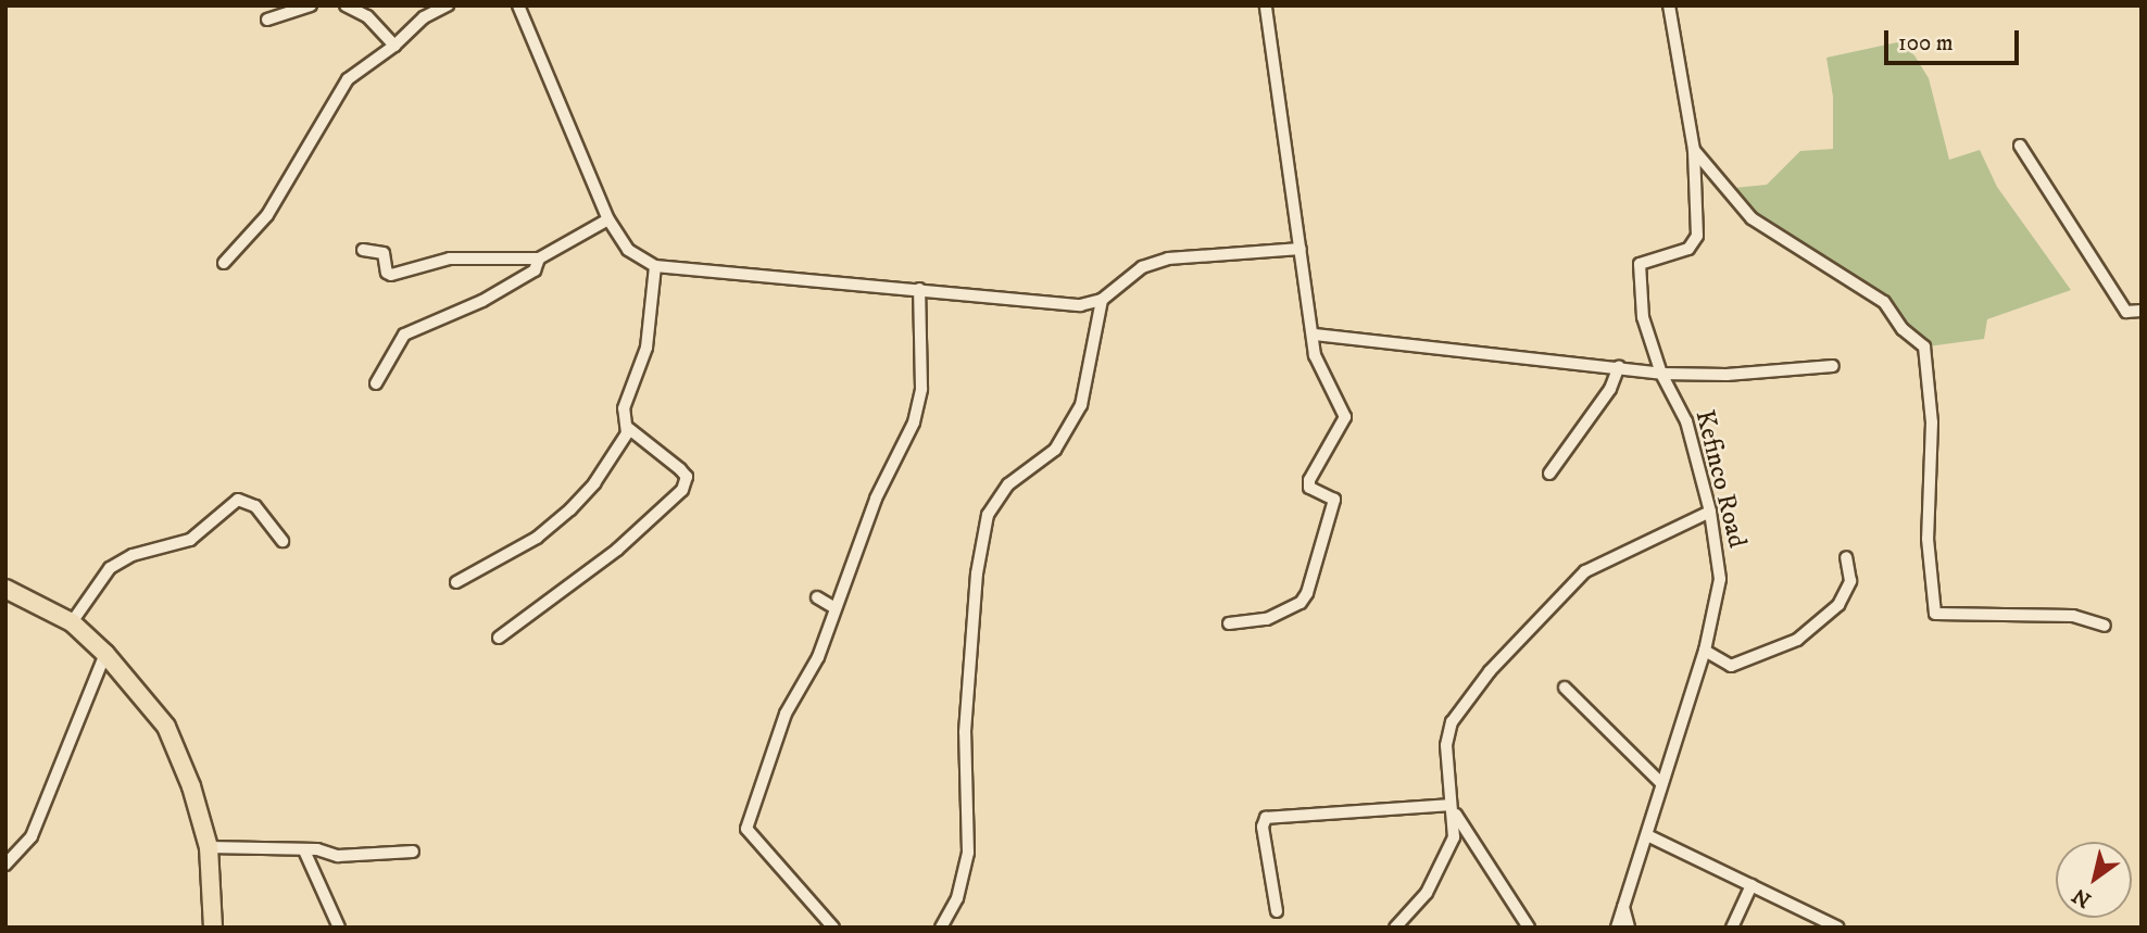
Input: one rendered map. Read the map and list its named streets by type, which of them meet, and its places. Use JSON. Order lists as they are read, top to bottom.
{
  "streets": {
    "street": ["Kefinco Road"]
  },
  "scale_bar": "100 m",
  "north": "bottom left"
}
